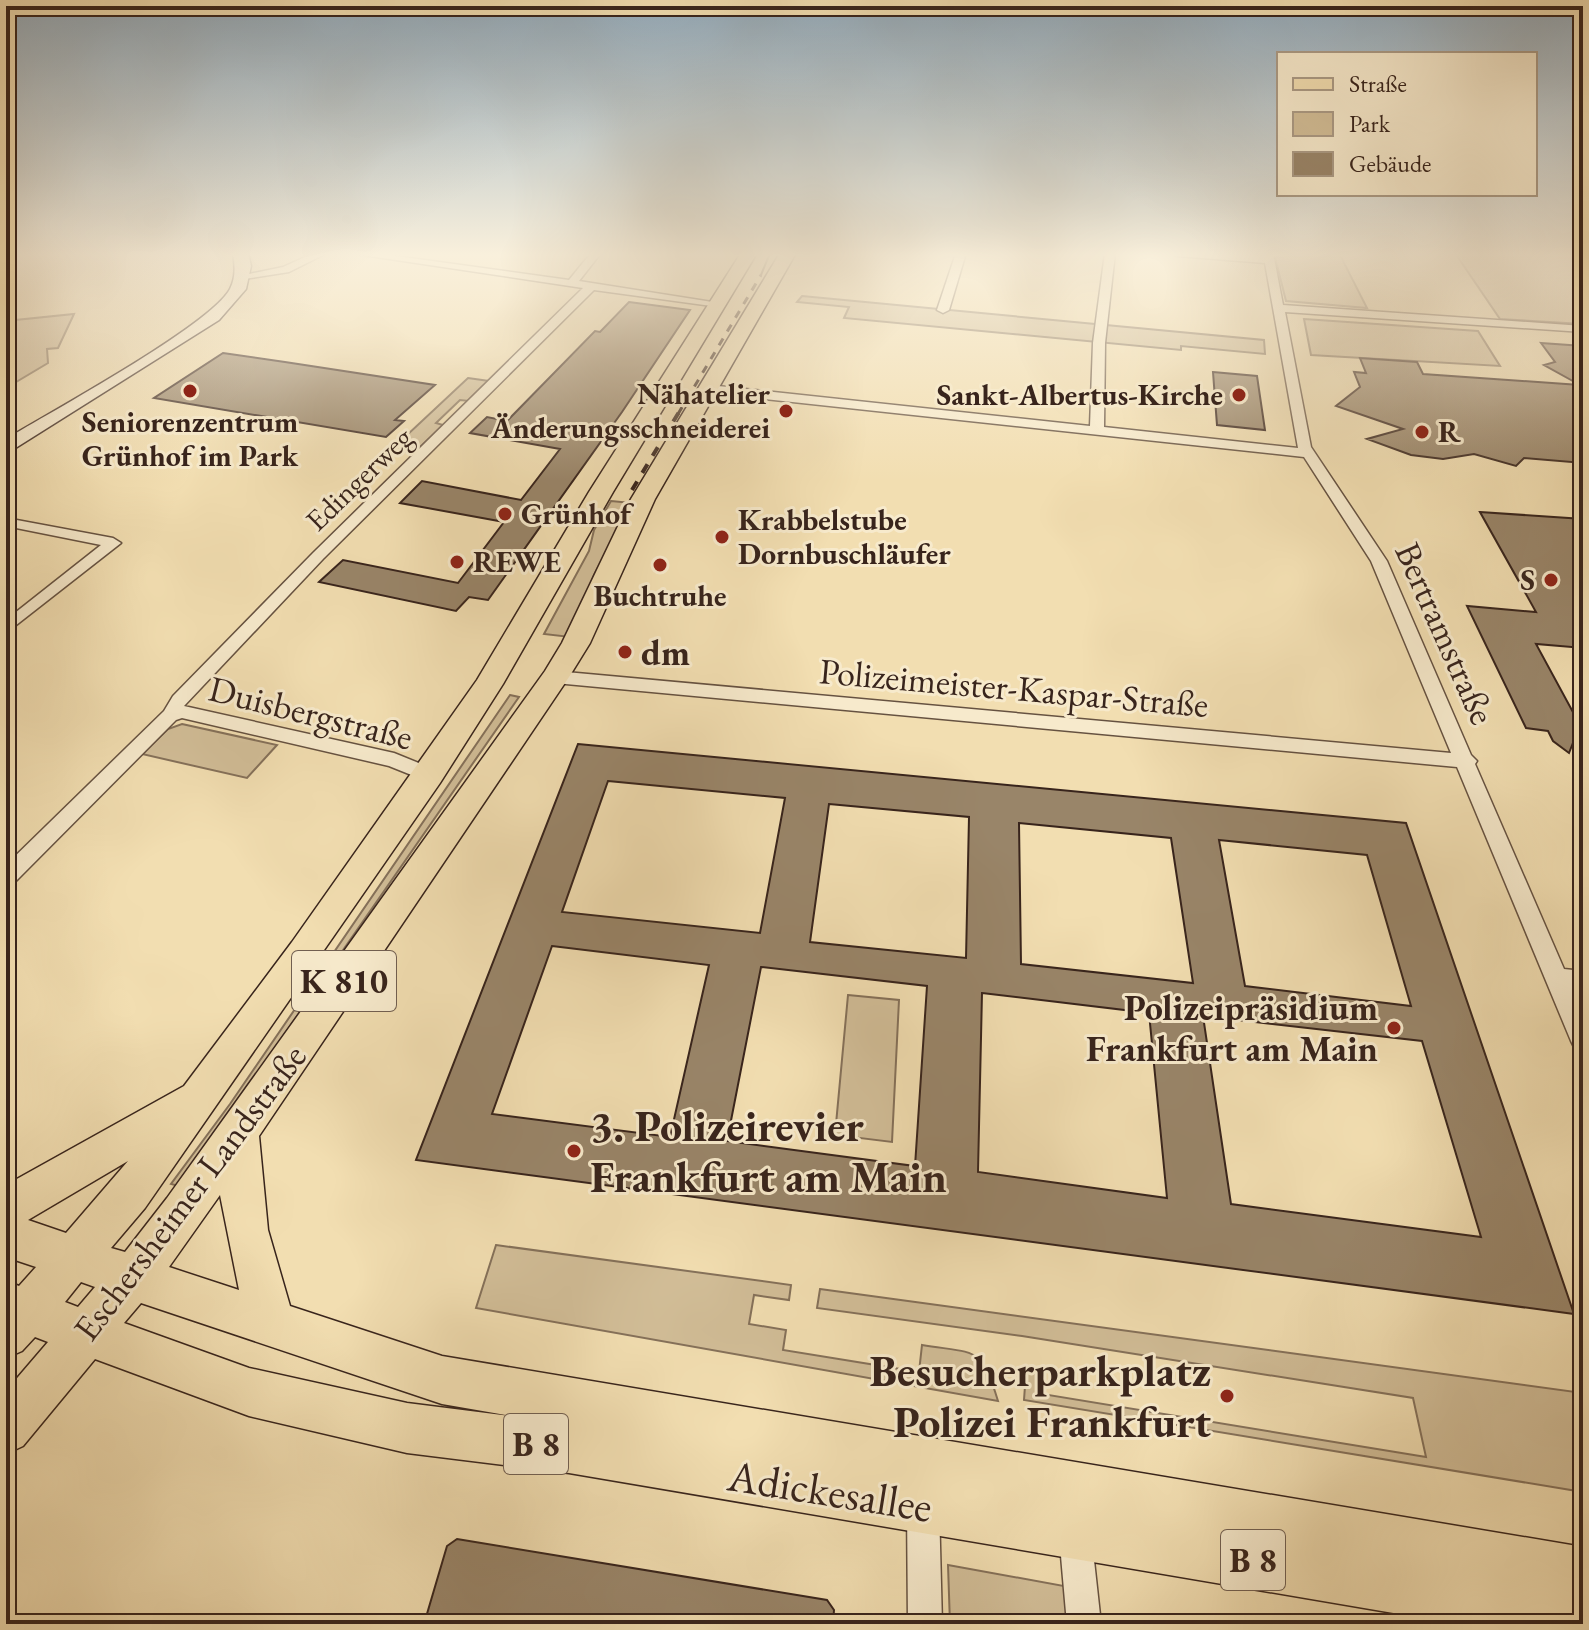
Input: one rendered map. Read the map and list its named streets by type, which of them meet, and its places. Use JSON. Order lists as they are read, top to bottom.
{
  "streets": {
    "main road": [
      "K 810",
      "Eschersheimer Landstraße",
      "B 8",
      "Adickesallee"
    ],
    "street": [
      "Edingerweg",
      "Bertramstraße",
      "Polizeimeister-Kaspar-Straße",
      "Duisbergstraße"
    ]
  },
  "crossings": [
    ["Edingerweg", "Duisbergstraße"],
    ["Bertramstraße", "Polizeimeister-Kaspar-Straße"],
    ["Polizeimeister-Kaspar-Straße", "Eschersheimer Landstraße"],
    ["Duisbergstraße", "Eschersheimer Landstraße"],
    ["Eschersheimer Landstraße", "B 8"],
    ["Eschersheimer Landstraße", "Adickesallee"],
    ["B 8", "Adickesallee"]
  ],
  "places": [
    "Seniorenzentrum Grünhof im Park",
    "Sankt-Albertus-Kirche",
    "Nähatelier Änderungsschneiderei",
    "R",
    "Grünhof",
    "Krabbelstube Dornbuschläufer",
    "REWE",
    "Buchtruhe",
    "S",
    "dm",
    "Polizeipräsidium Frankfurt am Main",
    "3. Polizeirevier Frankfurt am Main",
    "Besucherparkplatz Polizei Frankfurt"
  ],
  "legend": ["Straße", "Park", "Gebäude"]
}
